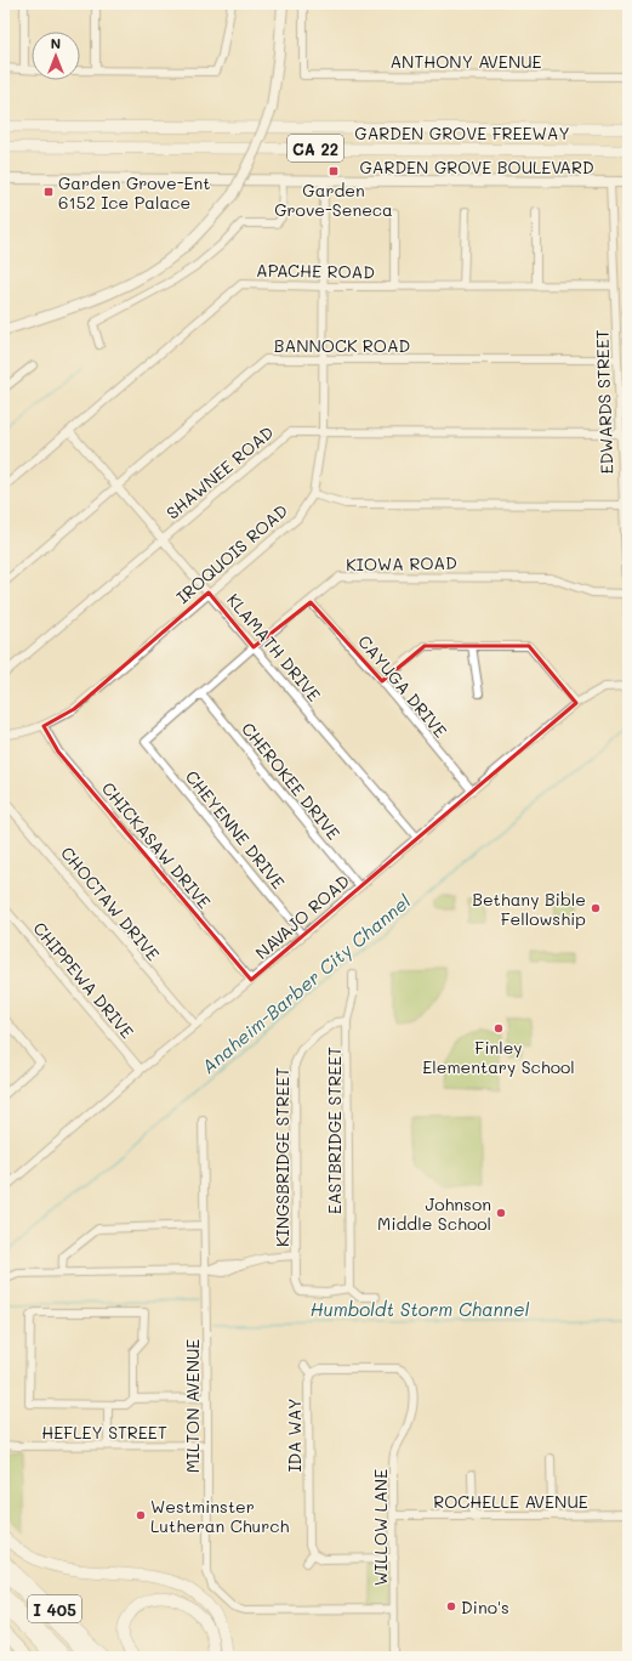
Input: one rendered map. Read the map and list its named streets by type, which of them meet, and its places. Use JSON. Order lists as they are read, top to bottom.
{
  "streets": {
    "highway": ["GARDEN GROVE FREEWAY", "CA 22", "I 405"],
    "main road": ["GARDEN GROVE BOULEVARD"],
    "street": [
      "ANTHONY AVENUE",
      "APACHE ROAD",
      "BANNOCK ROAD",
      "EDWARDS STREET",
      "SHAWNEE ROAD",
      "IROQUOIS ROAD",
      "KIOWA ROAD",
      "KLAMATH DRIVE",
      "CAYUGA DRIVE",
      "CHEROKEE DRIVE",
      "CHEYENNE DRIVE",
      "CHICKASAW DRIVE",
      "CHOCTAW DRIVE",
      "NAVAJO ROAD",
      "CHIPPEWA DRIVE",
      "EASTBRIDGE STREET",
      "KINGSBRIDGE STREET",
      "MILTON AVENUE",
      "HEFLEY STREET",
      "IDA WAY",
      "ROCHELLE AVENUE",
      "WILLOW LANE"
    ]
  },
  "crossings": [
    ["GARDEN GROVE BOULEVARD", "EDWARDS STREET"],
    ["APACHE ROAD", "EDWARDS STREET"],
    ["APACHE ROAD", "KLAMATH DRIVE"],
    ["BANNOCK ROAD", "EDWARDS STREET"],
    ["BANNOCK ROAD", "KLAMATH DRIVE"],
    ["EDWARDS STREET", "SHAWNEE ROAD"],
    ["EDWARDS STREET", "KIOWA ROAD"],
    ["SHAWNEE ROAD", "KLAMATH DRIVE"],
    ["IROQUOIS ROAD", "KLAMATH DRIVE"],
    ["IROQUOIS ROAD", "CHICKASAW DRIVE"],
    ["KIOWA ROAD", "KLAMATH DRIVE"],
    ["KIOWA ROAD", "CAYUGA DRIVE"],
    ["KIOWA ROAD", "CHEROKEE DRIVE"],
    ["KIOWA ROAD", "CHEYENNE DRIVE"],
    ["KLAMATH DRIVE", "NAVAJO ROAD"],
    ["CAYUGA DRIVE", "NAVAJO ROAD"],
    ["CHEROKEE DRIVE", "NAVAJO ROAD"],
    ["CHEYENNE DRIVE", "NAVAJO ROAD"],
    ["CHICKASAW DRIVE", "NAVAJO ROAD"],
    ["CHOCTAW DRIVE", "NAVAJO ROAD"],
    ["NAVAJO ROAD", "CHIPPEWA DRIVE"],
    ["EASTBRIDGE STREET", "KINGSBRIDGE STREET"],
    ["MILTON AVENUE", "HEFLEY STREET"],
    ["MILTON AVENUE", "WILLOW LANE"],
    ["ROCHELLE AVENUE", "WILLOW LANE"]
  ],
  "water": ["Anaheim-Barber City Channel", "Humboldt Storm Channel"],
  "places": {
    "transit": ["Garden Grove-Seneca", "Garden Grove-Ent 6152 Ice Palace"],
    "other": [
      "Bethany Bible Fellowship",
      "Finley Elementary School",
      "Johnson Middle School",
      "Westminster Lutheran Church",
      "Dino's"
    ]
  },
  "north": "top"
}
